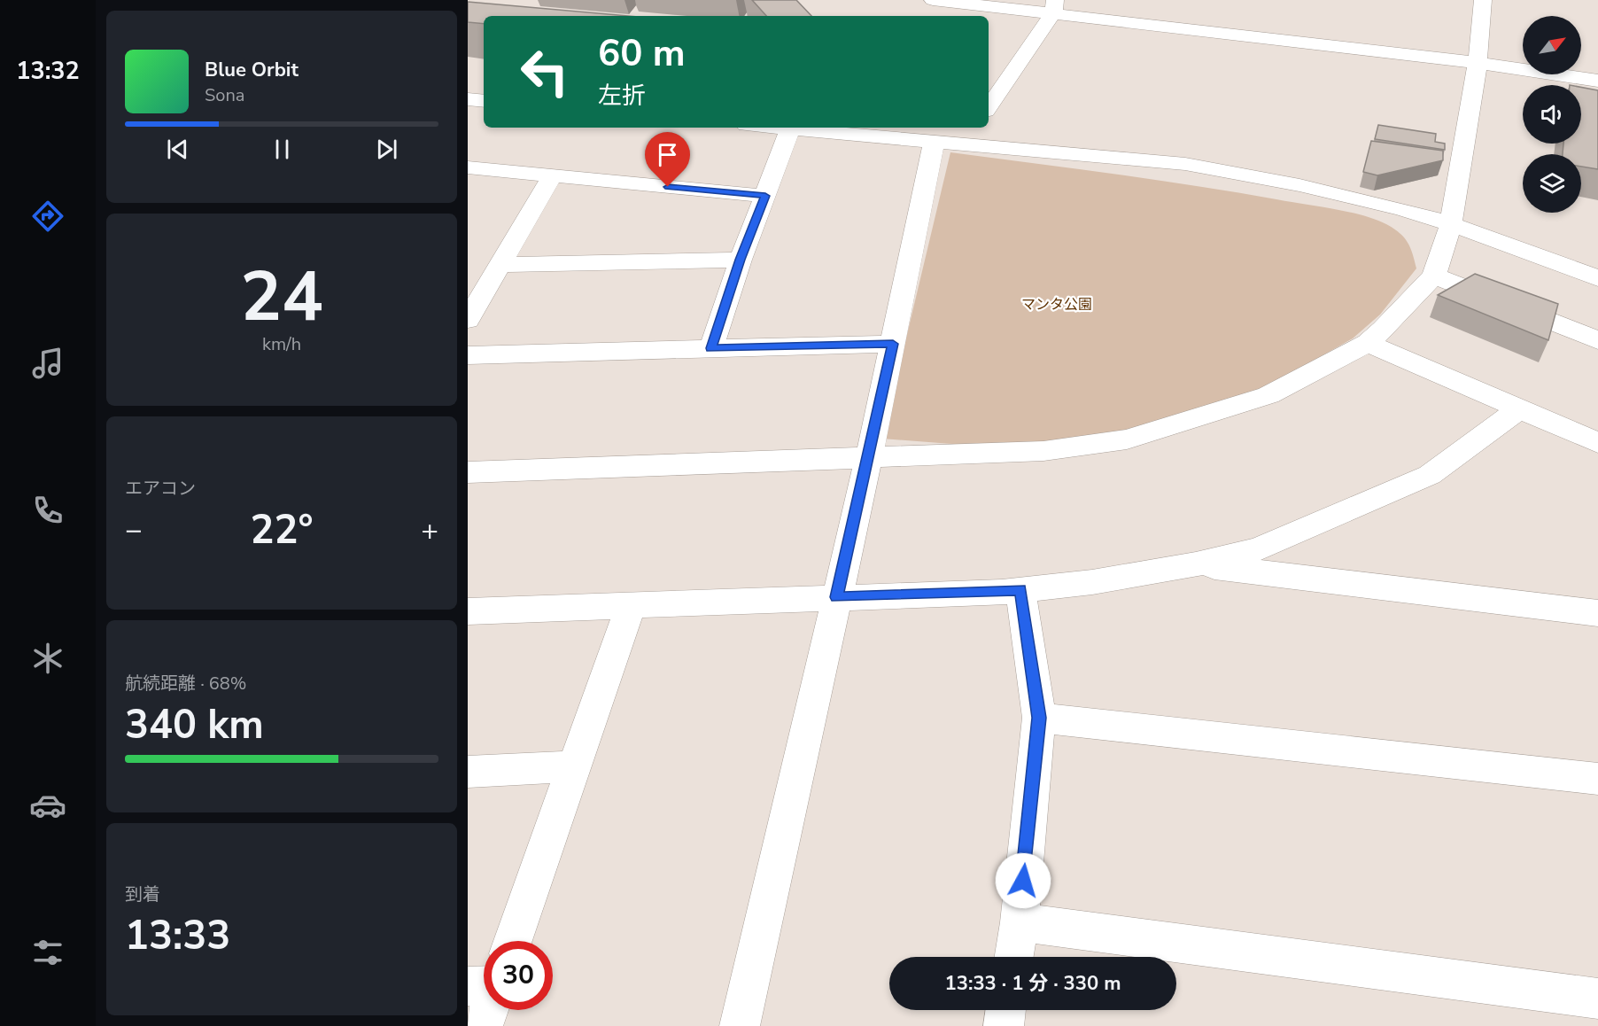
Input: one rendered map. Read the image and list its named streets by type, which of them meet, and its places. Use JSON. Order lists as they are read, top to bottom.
{
  "parks": ["マンタ公園"],
  "north": "top right",
  "page": {
    "tabs": "13:32",
    "turn": ["60 m", "左折"],
    "song": ["Blue Orbit", "Sona"],
    "tile": [
      ["24", "km/h"],
      "エアコン",
      ["航続距離 · 68%", "340 km"],
      ["到着", "13:33"]
    ],
    "heat": ["−", "22°", "+"],
    "limit": "30",
    "trip": "13:33 · 1 分 · 330 m"
  }
}
